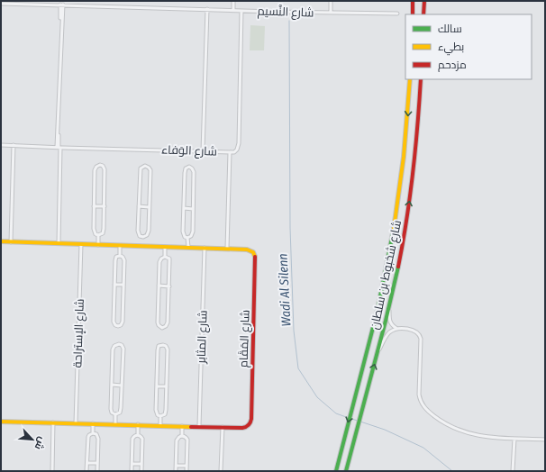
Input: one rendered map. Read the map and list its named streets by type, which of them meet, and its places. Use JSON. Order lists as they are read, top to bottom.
{
  "streets": {
    "main road": ["شارع شخبوط بن سلطان", "شارع المَقَام"],
    "street": [
      "شارع النَّسيم",
      "شارع الوَفاء",
      "شارع الإستراحة",
      "شارع المثابر"
    ]
  },
  "crossings": [
    ["شارع النَّسيم", "شارع الوَفاء"],
    ["شارع الإستراحة", "شارع المَقَام"],
    ["شارع المثابر", "شارع المَقَام"]
  ],
  "water": ["Wadi Al Silenn"],
  "legend": ["سالك", "بطيء", "مزدحم"],
  "north": "bottom right"
}
